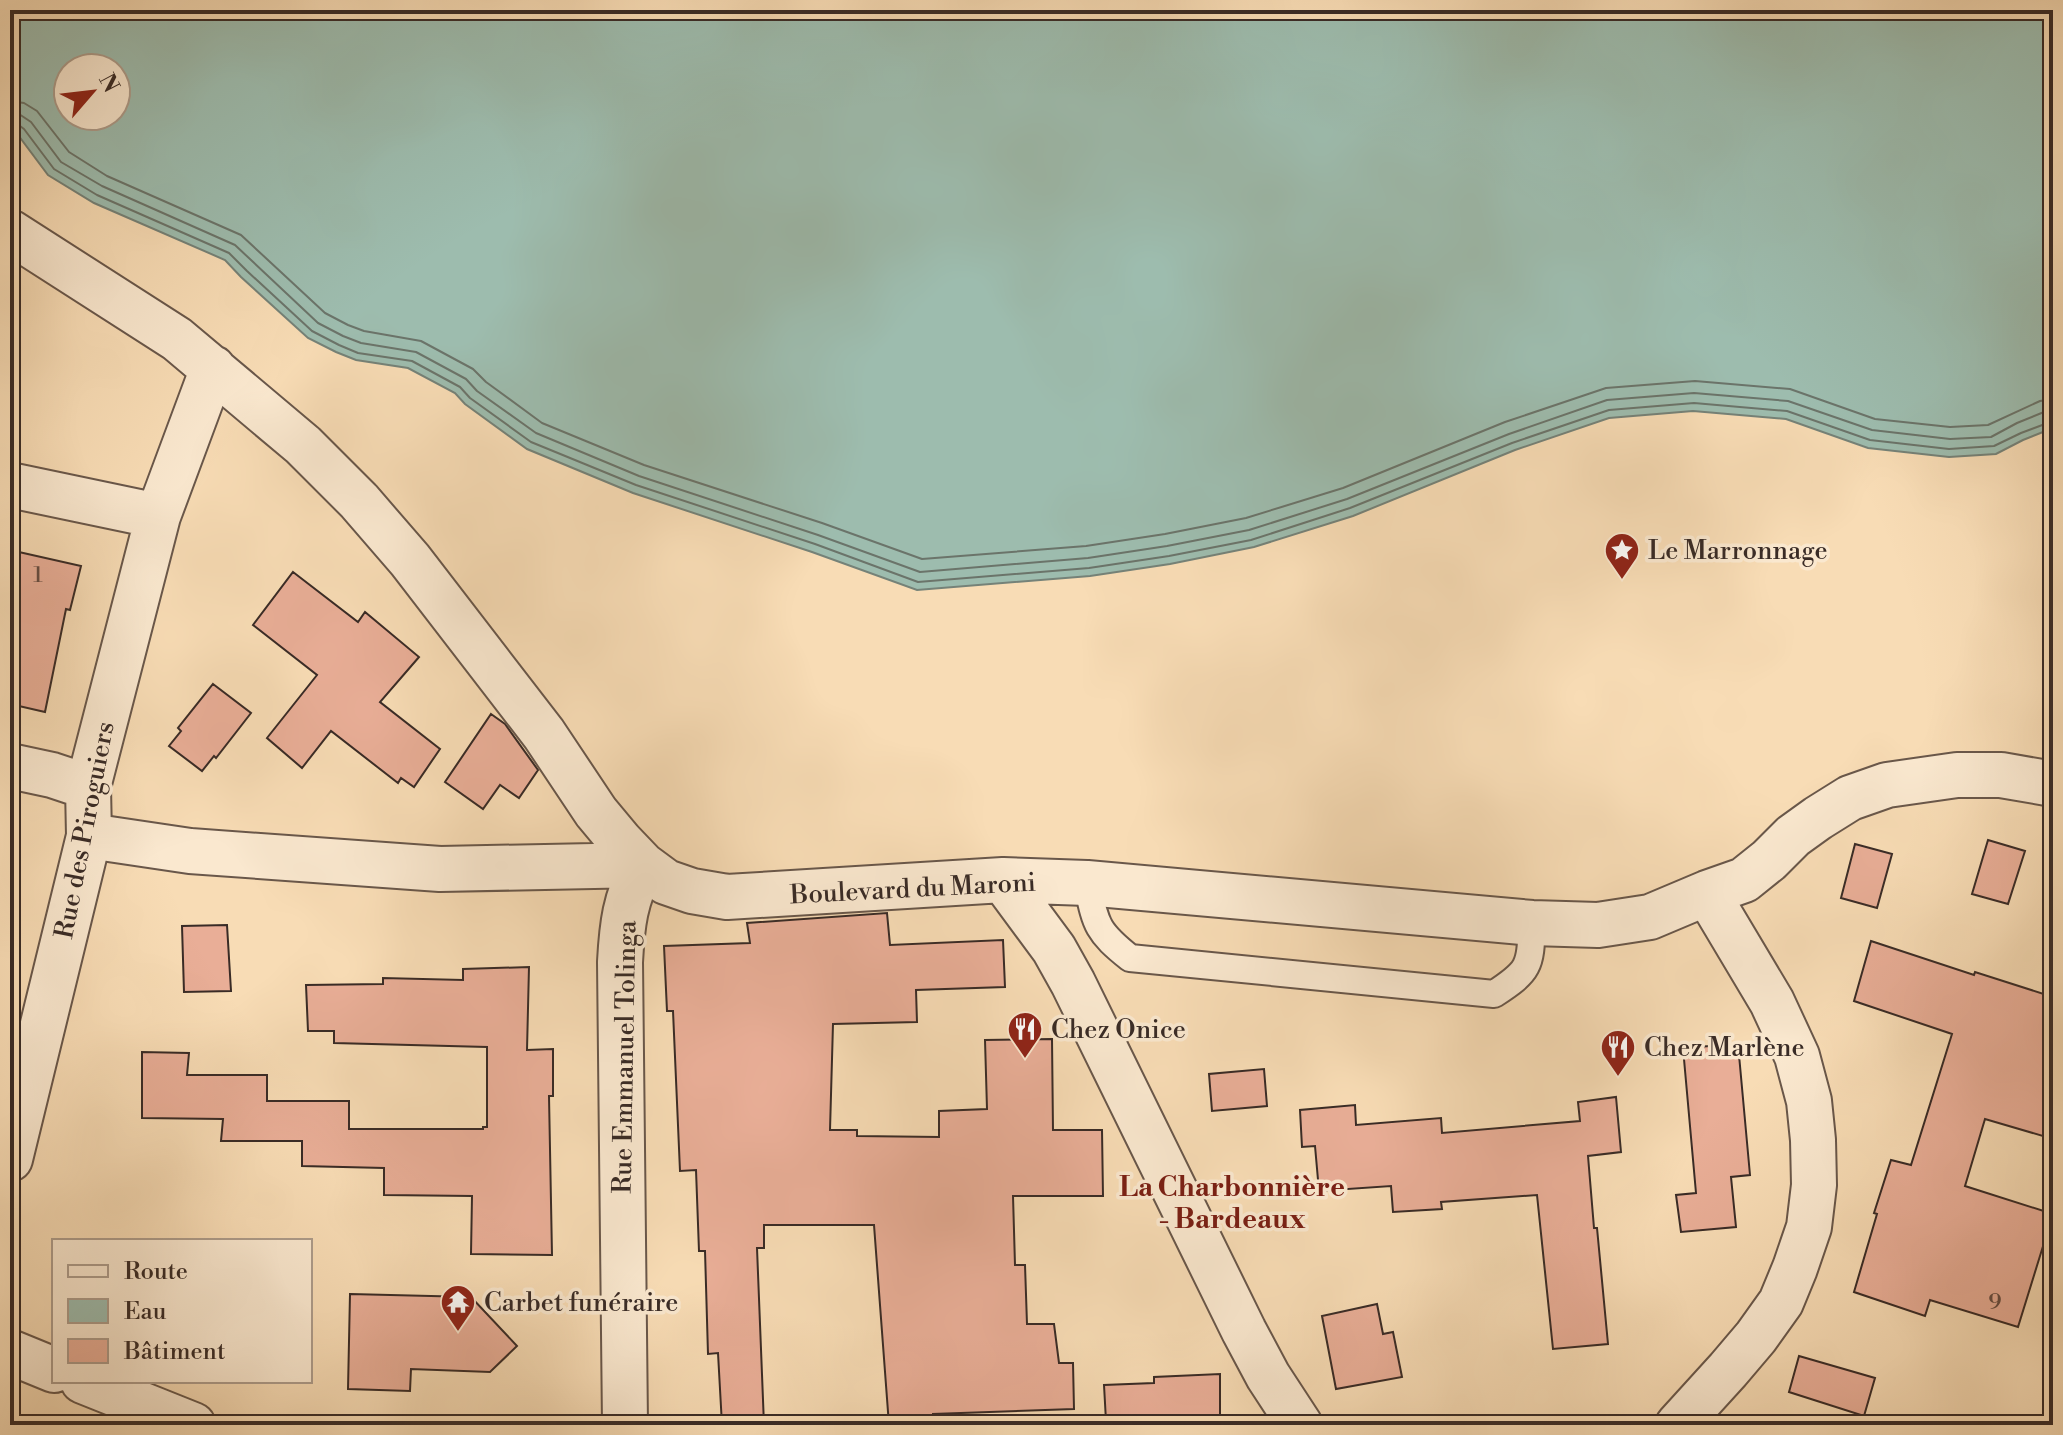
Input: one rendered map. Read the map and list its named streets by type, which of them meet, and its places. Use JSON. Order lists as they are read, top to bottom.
{
  "streets": {
    "street": ["Rue des Piroguiers", "Boulevard du Maroni", "Rue Emmanuel Tolinga"]
  },
  "crossings": [
    ["Rue des Piroguiers", "Boulevard du Maroni"],
    ["Boulevard du Maroni", "Rue Emmanuel Tolinga"]
  ],
  "districts": ["La Charbonnière - Bardeaux"],
  "places": {
    "place": ["Le Marronnage"],
    "restaurant": ["Chez Onice", "Chez Marlène"],
    "temple": ["Carbet funéraire"]
  },
  "house_numbers": ["1", "9"],
  "legend": ["Route", "Eau", "Bâtiment"],
  "north": "top right"
}
